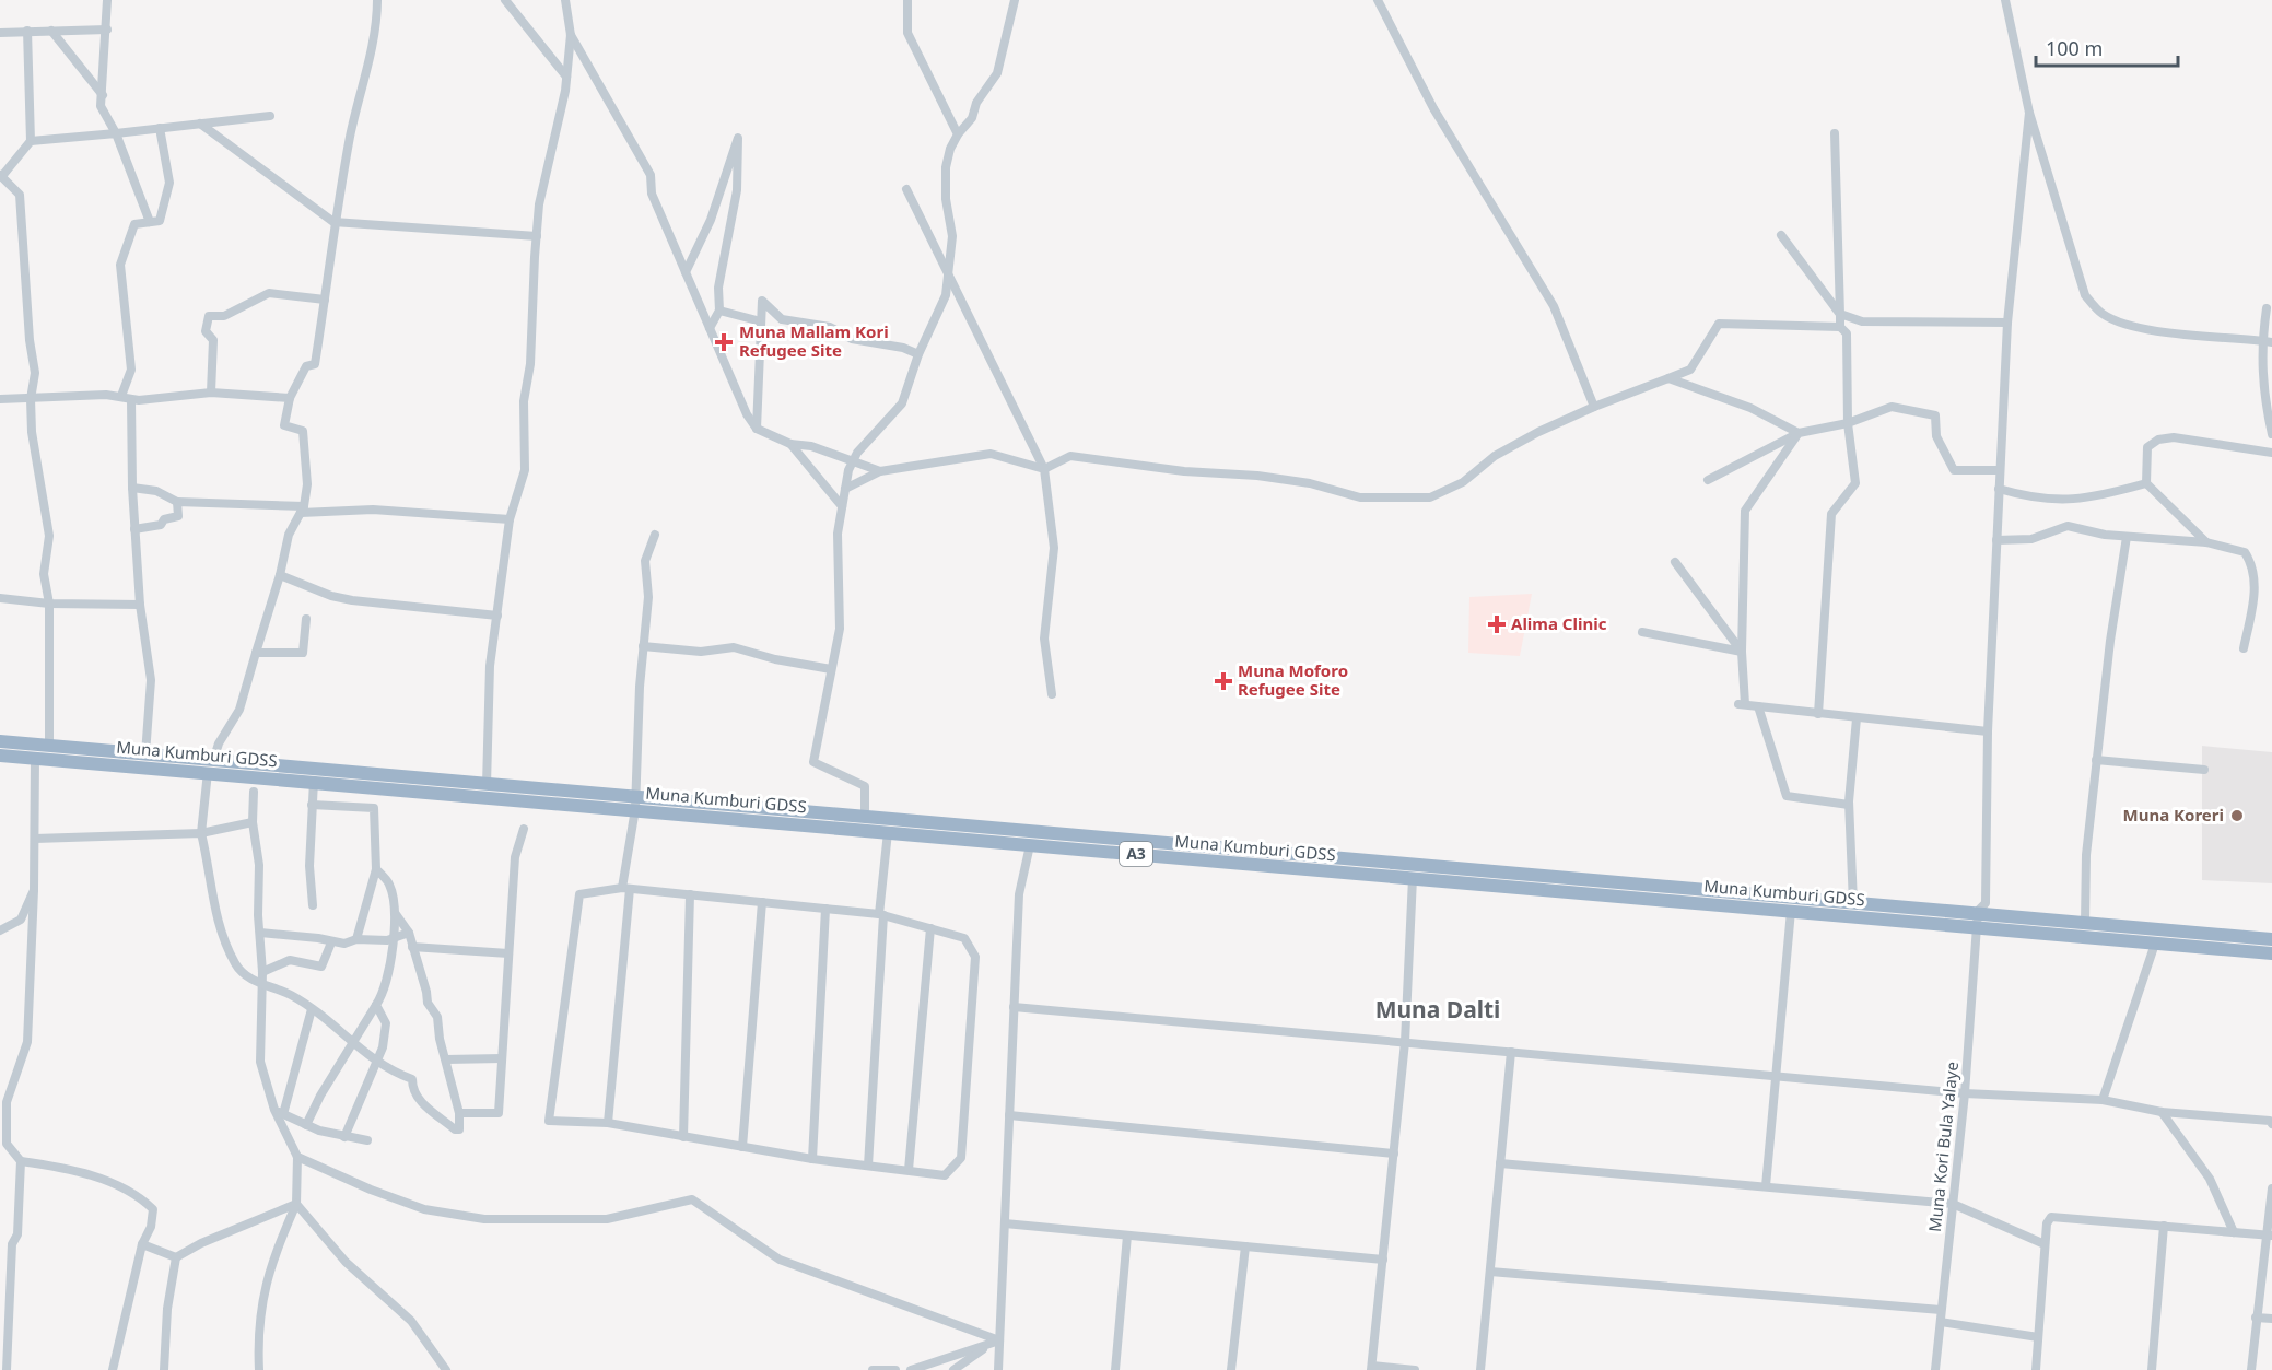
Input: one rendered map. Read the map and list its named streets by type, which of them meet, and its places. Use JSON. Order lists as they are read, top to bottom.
{
  "streets": {
    "highway": ["Muna Kumburi GDSS", "A3"],
    "street": ["Muna Kori Bula Yalaye"]
  },
  "crossings": [
    ["Muna Kumburi GDSS", "Muna Kori Bula Yalaye"]
  ],
  "districts": ["Muna Dalti"],
  "places": {
    "health": ["Muna Mallam Kori Refugee Site", "Alima Clinic", "Muna Moforo Refugee Site"],
    "other": ["Muna Koreri"]
  },
  "scale_bar": "100 m"
}
